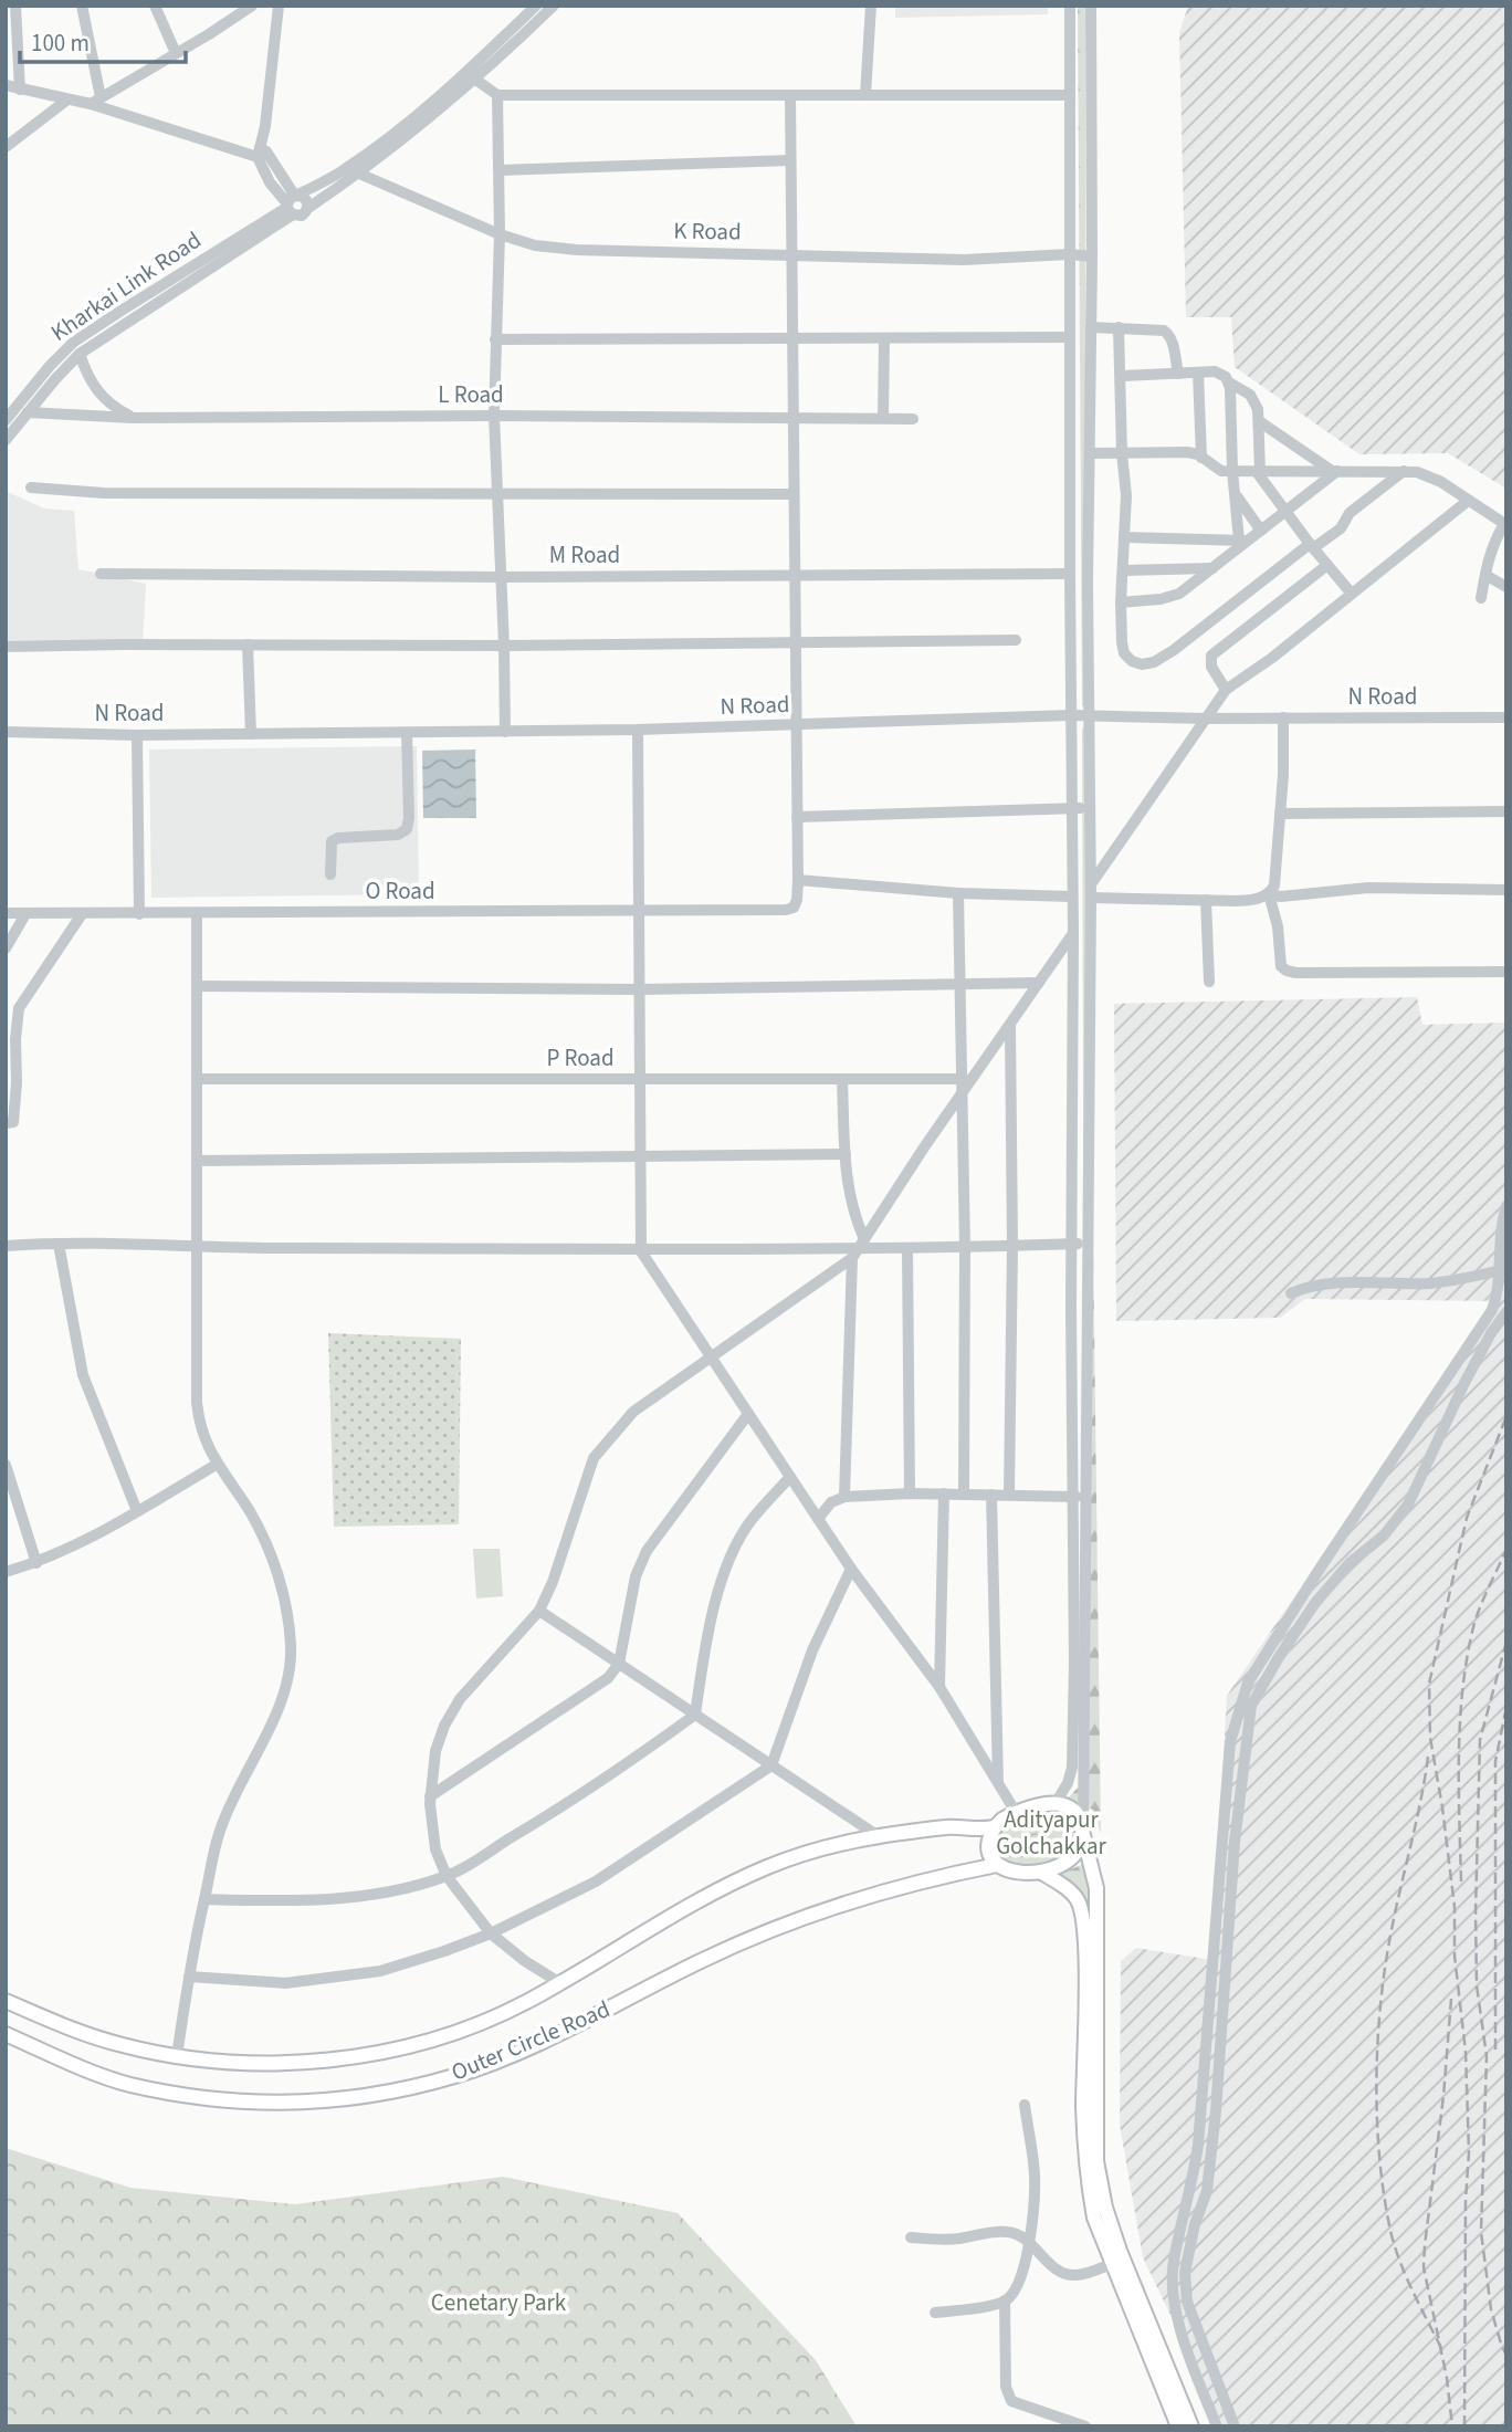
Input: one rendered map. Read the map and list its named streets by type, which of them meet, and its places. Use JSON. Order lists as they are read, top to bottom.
{
  "streets": {
    "main road": ["Outer Circle Road"],
    "street": [
      "K Road",
      "Kharkai Link Road",
      "L Road",
      "M Road",
      "N Road",
      "O Road",
      "P Road"
    ]
  },
  "crossings": [
    ["K Road", "Kharkai Link Road"]
  ],
  "parks": ["Adityapur Golchakkar", "Cenetary Park"],
  "scale_bar": "100 m"
}
